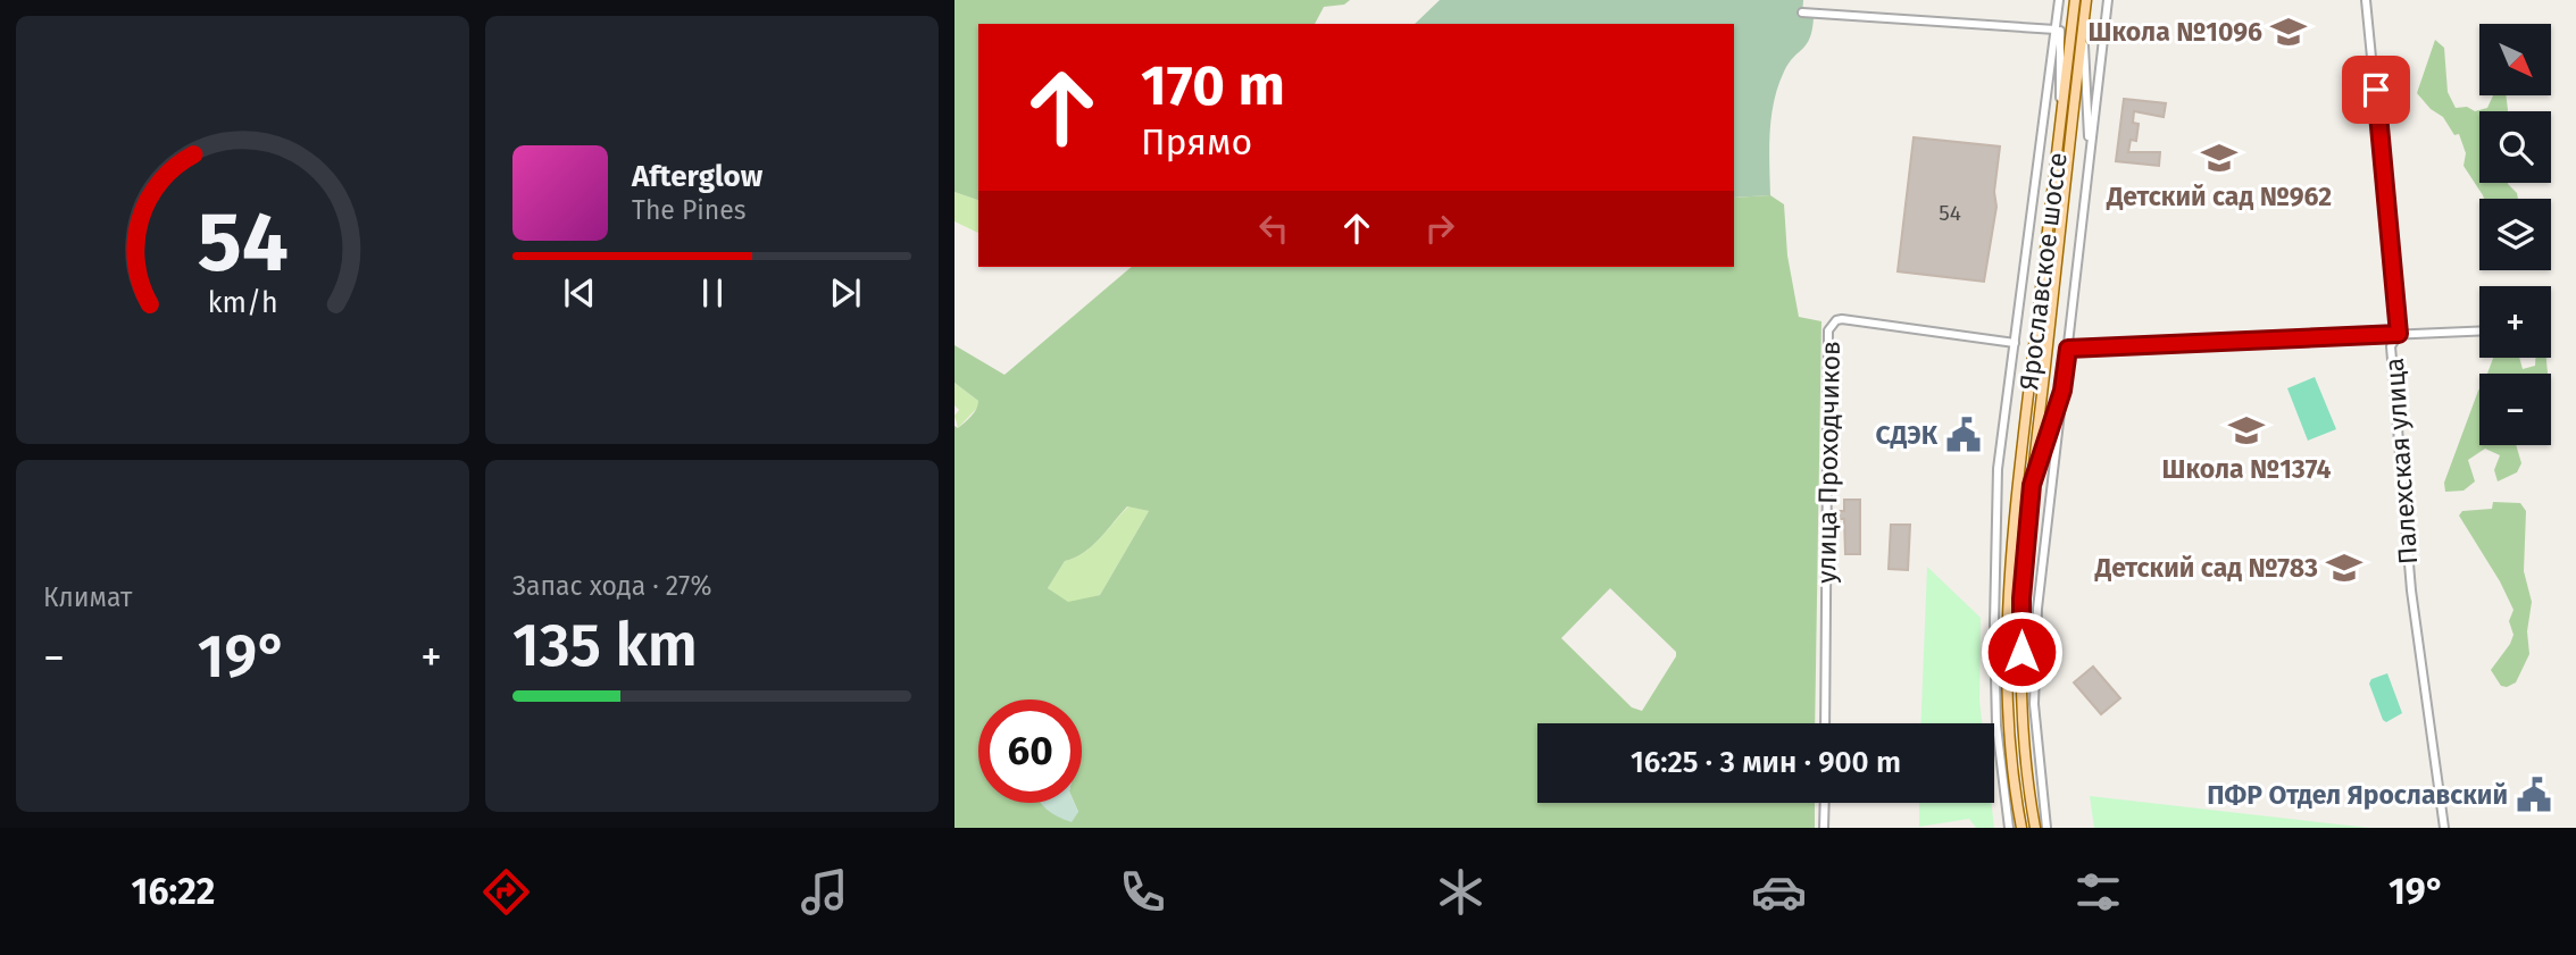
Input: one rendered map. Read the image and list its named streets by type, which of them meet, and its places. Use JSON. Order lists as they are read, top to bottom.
{
  "streets": {
    "main road": ["Ярославское шоссе"],
    "street": ["Палехская улица", "улица Проходчиков"]
  },
  "places": {
    "school or university": [
      "Школа №1096",
      "Детский сад №962",
      "Школа №1374",
      "Детский сад №783"
    ],
    "public building": ["СДЭК", "ПФР Отдел Ярославский"]
  },
  "house_numbers": ["54"],
  "north": "bottom right",
  "page": {
    "map_buttons": ["+", "−"],
    "turn": ["170 m", "Прямо"],
    "song": ["Afterglow", "The Pines"],
    "tile": [
      "Климат",
      ["Запас хода · 27%", "135 km"]
    ],
    "heat": ["−", "19°", "+"],
    "limit": "60",
    "trip": "16:25 · 3 мин · 900 m",
    "tabs": ["16:22", "19°"],
    "gauge": ["54", "km/h"]
  }
}
